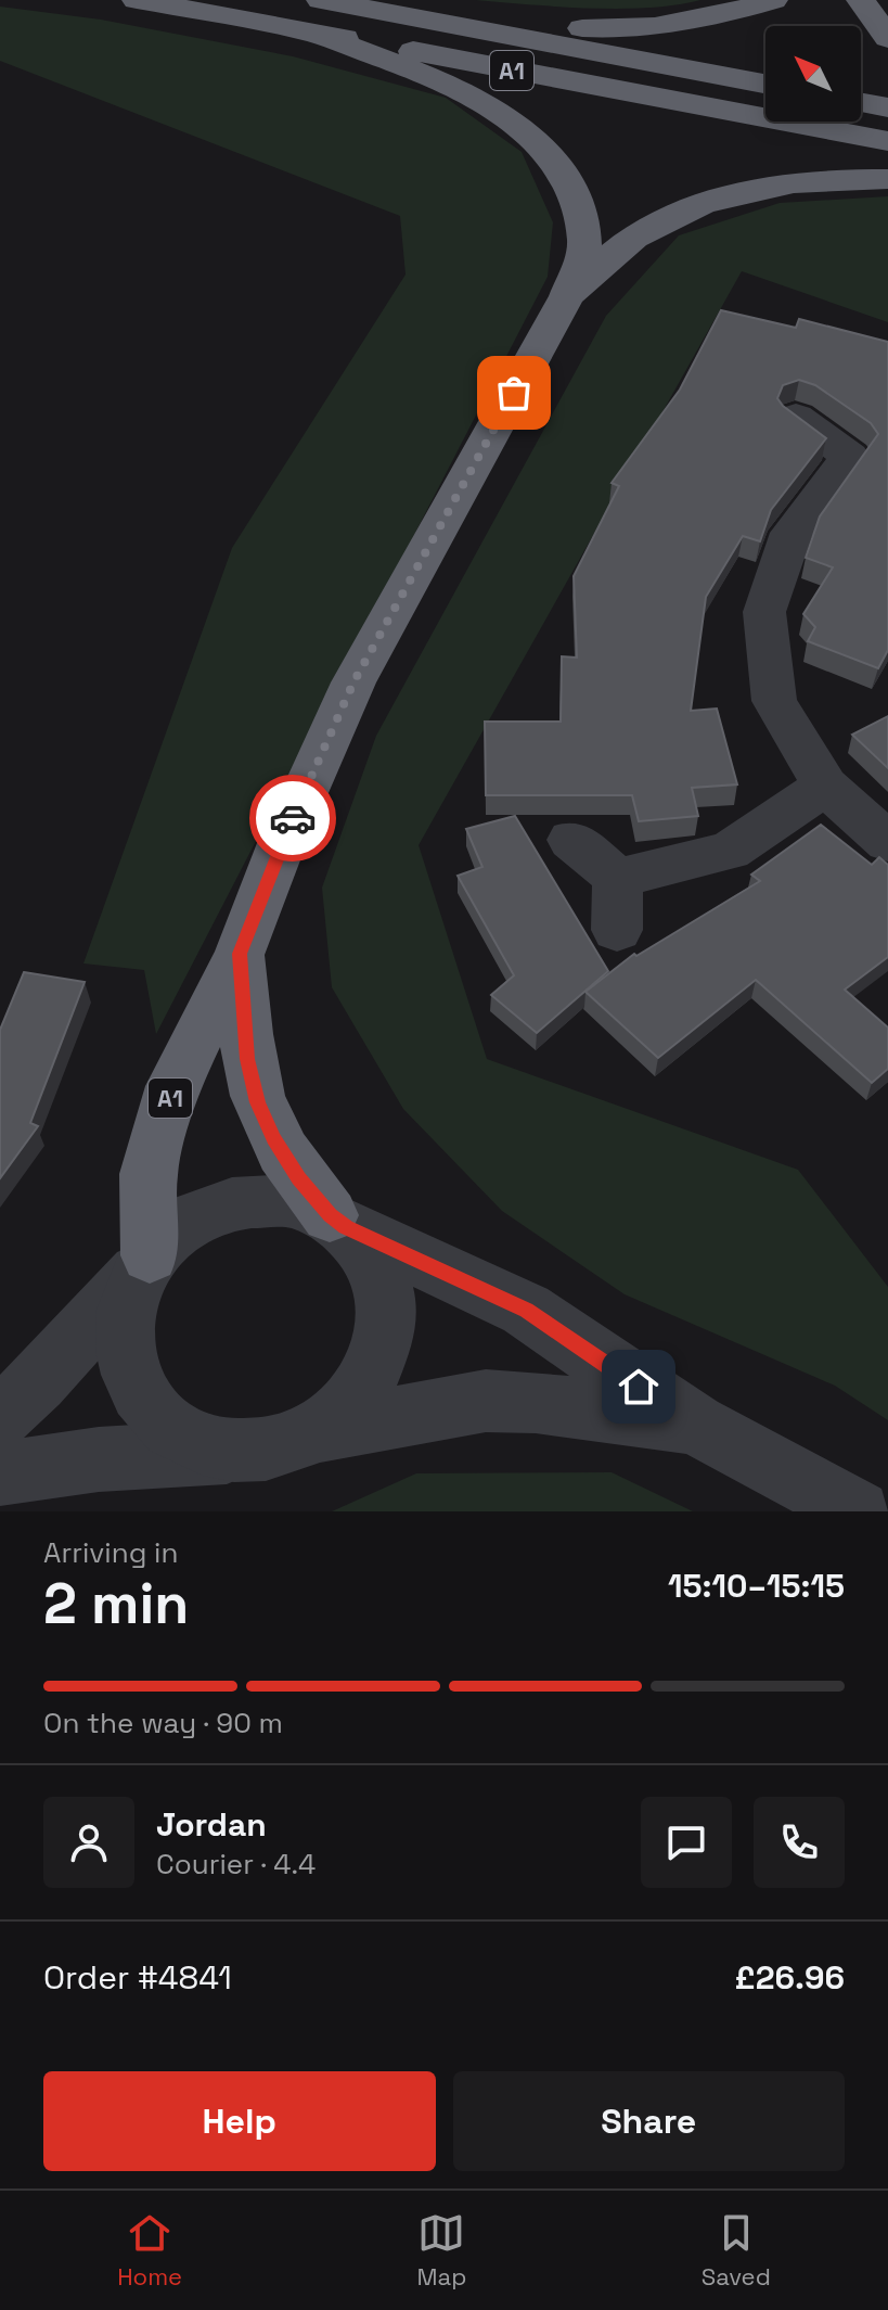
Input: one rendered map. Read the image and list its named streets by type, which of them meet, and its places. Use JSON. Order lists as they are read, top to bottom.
{
  "streets": {
    "highway": ["A1"]
  },
  "north": "top left",
  "page": {
    "heading": ["2 min", "Arriving in", "15:10–15:15"],
    "panel": [
      "Jordan",
      "Courier · 4.4",
      "Order #4841",
      "£26.96"
    ],
    "bar": "On the way · 90 m",
    "buttons": ["Help", "Share"],
    "tabs": ["Home", "Map", "Saved"]
  }
}
